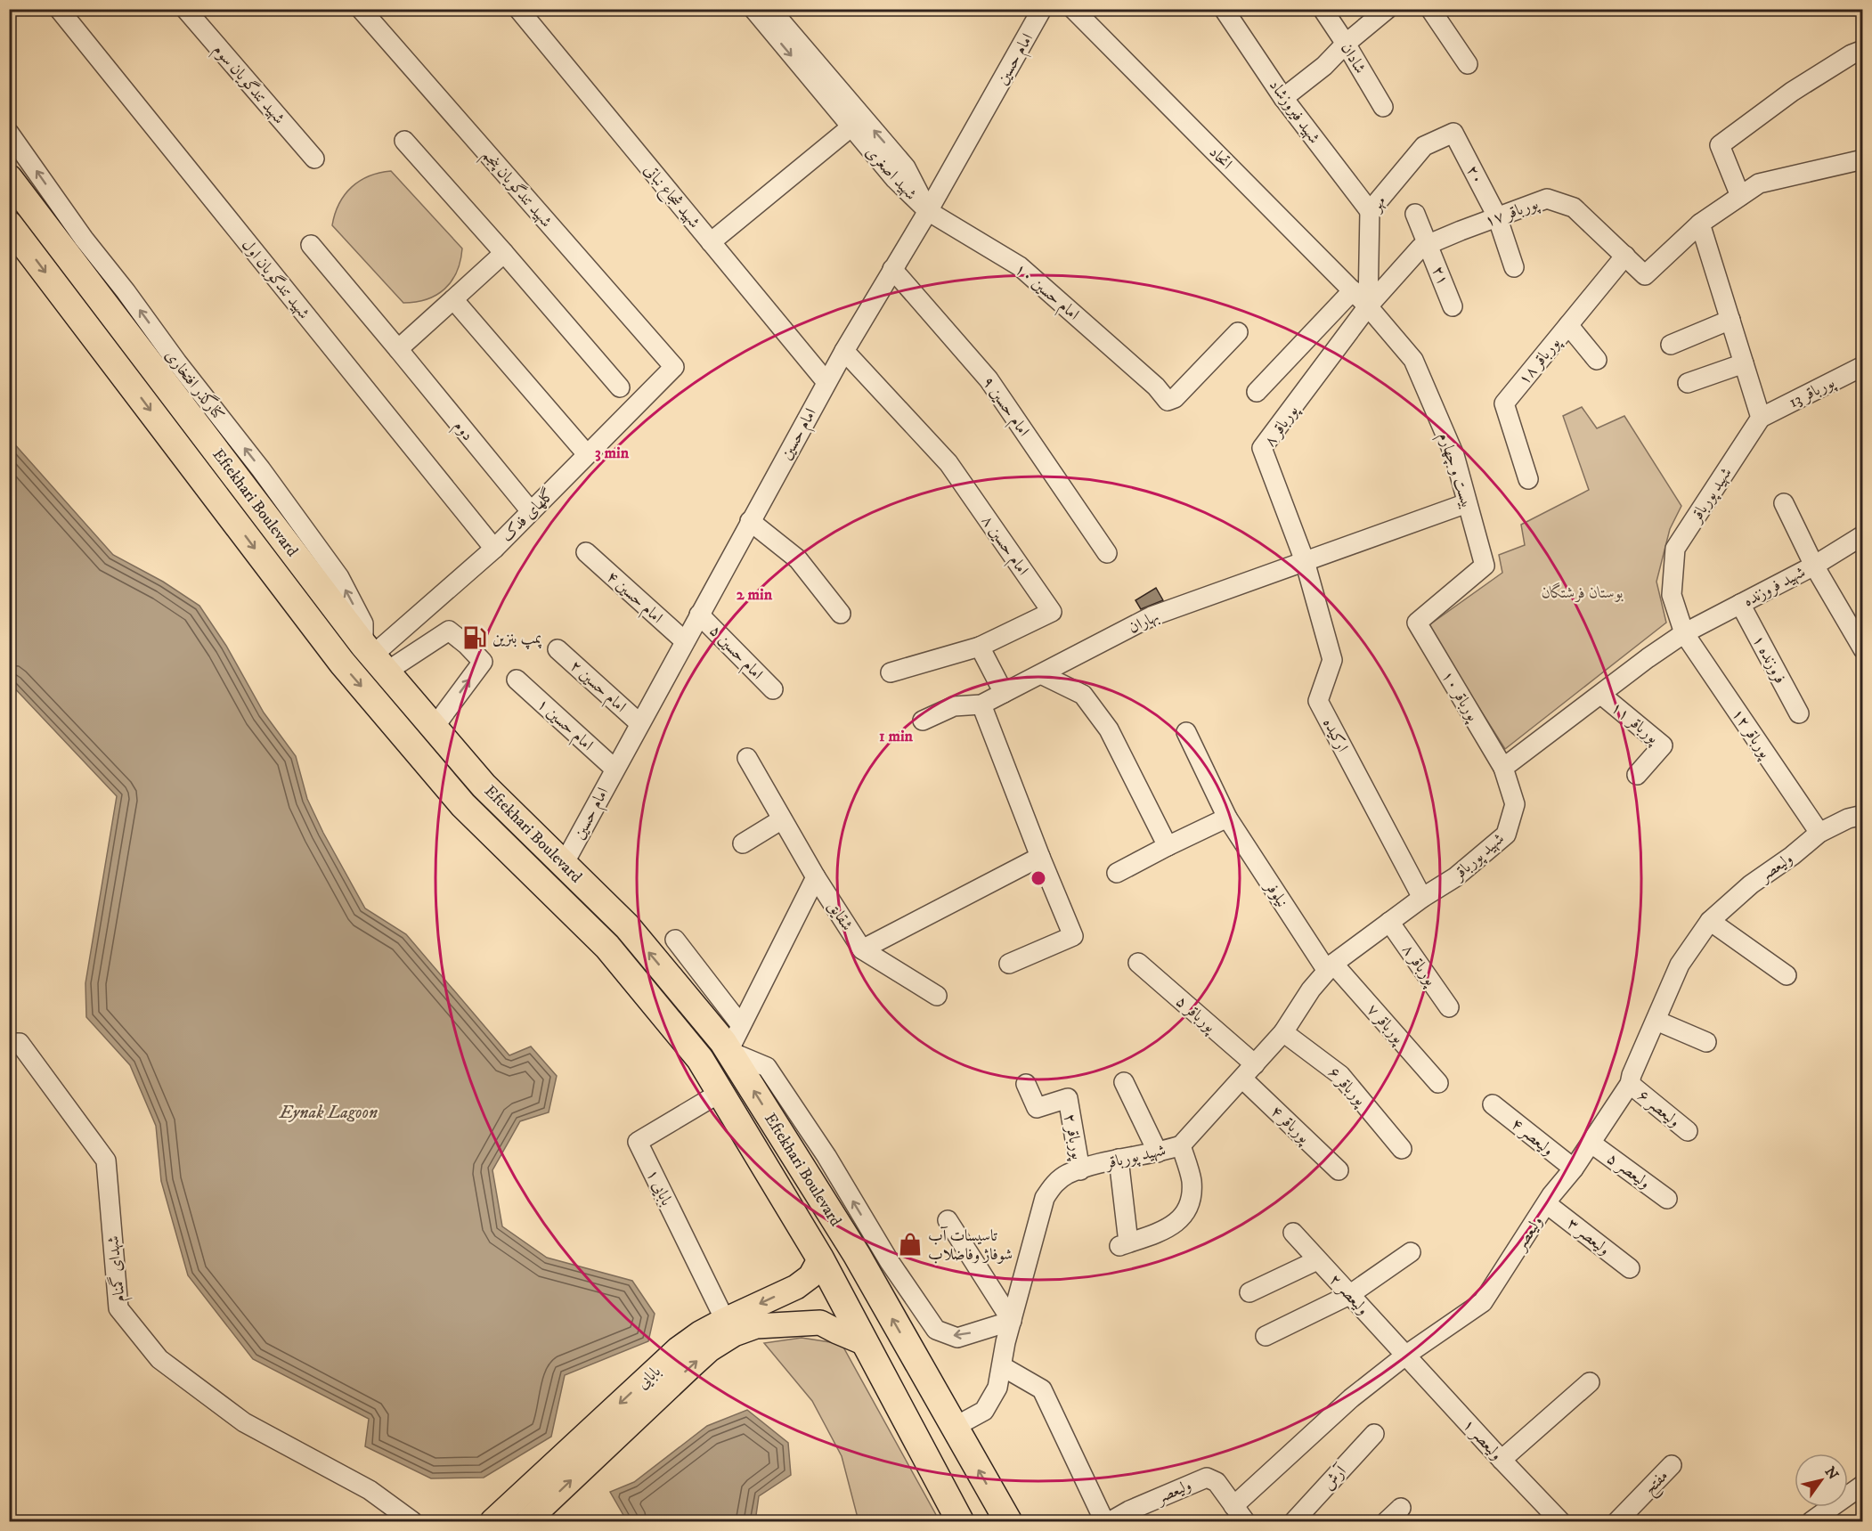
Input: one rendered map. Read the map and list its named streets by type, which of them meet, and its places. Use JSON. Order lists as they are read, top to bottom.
{
  "streets": {
    "highway": ["Eftekhari Boulevard"],
    "main road": ["بابایی"],
    "street": [
      "شادان",
      "امام حسین",
      "شهید تندگویان سوم",
      "شهید فیروزشاد",
      "اتحاد",
      "شهید اصغری",
      "۲۰",
      "شهید تندگویان پنجم",
      "شهید شجاع نباتی",
      "مهر",
      "پورباقر ۱۷",
      "۲۱",
      "شهید تندگویان اول",
      "امام حسین ۱۰",
      "پورباقر ۱۸",
      "کنارگذر افتخاری",
      "پورباقر 13",
      "امام حسین ۹",
      "پورباقر ۸",
      "دوم",
      "بیست و چهارم",
      "شهید پورباقر",
      "گلهای فدک",
      "امام حسین ۸",
      "شهید فروزنده",
      "امام حسین ۴",
      "بهاران",
      "امام حسین ۵",
      "فروزنده ۱",
      "امام حسین ۲",
      "پورباقر ۱۰",
      "پورباقر ۱۱",
      "امام حسین ۱",
      "پورباقر ۱۲",
      "ارکیده",
      "ولیعصر",
      "نیلوفر",
      "شقایق",
      "پورباقر ۵",
      "پورباقر ۷",
      "پورباقر ۶",
      "ولیعصر ۶",
      "پورباقر ۴",
      "پورباقر ۲",
      "ولیعصر ۴",
      "ولیعصر ۵",
      "بابایی ۱",
      "ولیعصر ۳",
      "شهدای گمنام",
      "ولیعصر ۲",
      "ولیعصر ۱",
      "آرش",
      "مفتح"
    ]
  },
  "crossings": [
    ["امام حسین", "شهید اصغری"],
    ["امام حسین", "شهید شجاع نباتی"],
    ["امام حسین", "امام حسین ۱۰"],
    ["امام حسین", "امام حسین ۹"],
    ["امام حسین", "Eftekhari Boulevard"],
    ["امام حسین", "امام حسین ۸"],
    ["امام حسین", "امام حسین ۴"],
    ["امام حسین", "امام حسین ۵"],
    ["امام حسین", "امام حسین ۲"],
    ["امام حسین", "امام حسین ۱"],
    ["شهید فیروزشاد", "مهر"],
    ["اتحاد", "مهر"],
    ["اتحاد", "پورباقر ۱۷"],
    ["اتحاد", "پورباقر ۸"],
    ["اتحاد", "بیست و چهارم"],
    ["شهید اصغری", "امام حسین ۱۰"],
    ["۲۰", "مهر"],
    ["۲۰", "پورباقر ۱۷"],
    ["شهید تندگویان پنجم", "گلهای فدک"],
    ["مهر", "پورباقر ۱۷"],
    ["مهر", "پورباقر ۸"],
    ["مهر", "بیست و چهارم"],
    ["پورباقر ۱۷", "۲۱"],
    ["پورباقر ۱۷", "پورباقر ۱۸"],
    ["پورباقر ۱۷", "پورباقر ۸"],
    ["پورباقر ۱۷", "بیست و چهارم"],
    ["شهید تندگویان اول", "گلهای فدک"],
    ["کنارگذر افتخاری", "Eftekhari Boulevard"],
    ["کنارگذر افتخاری", "گلهای فدک"],
    ["پورباقر 13", "شهید پورباقر"],
    ["پورباقر ۸", "بیست و چهارم"],
    ["پورباقر ۸", "شهید پورباقر"],
    ["پورباقر ۸", "بهاران"],
    ["پورباقر ۸", "ارکیده"],
    ["دوم", "گلهای فدک"],
    ["بیست و چهارم", "بهاران"],
    ["بیست و چهارم", "پورباقر ۱۰"],
    ["شهید پورباقر", "Eftekhari Boulevard"],
    ["شهید پورباقر", "شهید فروزنده"],
    ["شهید پورباقر", "پورباقر ۱۰"],
    ["شهید پورباقر", "پورباقر ۱۲"],
    ["شهید پورباقر", "ارکیده"],
    ["شهید پورباقر", "نیلوفر"],
    ["شهید پورباقر", "پورباقر ۵"],
    ["شهید پورباقر", "پورباقر ۷"],
    ["شهید پورباقر", "پورباقر ۶"],
    ["شهید پورباقر", "پورباقر ۴"],
    ["شهید پورباقر", "پورباقر ۲"],
    ["Eftekhari Boulevard", "گلهای فدک"],
    ["Eftekhari Boulevard", "شقایق"],
    ["Eftekhari Boulevard", "بابایی ۱"],
    ["Eftekhari Boulevard", "بابایی"],
    ["شهید فروزنده", "فروزنده ۱"],
    ["شهید فروزنده", "پورباقر ۱۲"],
    ["بهاران", "ارکیده"],
    ["پورباقر ۱۲", "ولیعصر"],
    ["ولیعصر", "ولیعصر ۶"],
    ["ولیعصر", "ولیعصر ۴"],
    ["ولیعصر", "ولیعصر ۵"],
    ["ولیعصر", "ولیعصر ۳"],
    ["ولیعصر", "ولیعصر ۲"],
    ["ولیعصر", "ولیعصر ۱"],
    ["نیلوفر", "پورباقر ۷"],
    ["بابایی ۱", "بابایی"],
    ["ولیعصر ۲", "ولیعصر ۱"]
  ],
  "one_way": ["کنارگذر افتخاری"],
  "water": ["Eynak Lagoon"],
  "parks": ["بوستان فرشتگان"],
  "places": {
    "fuel station": ["پمپ بنزین"],
    "shop": ["تاسیسات آب شوفاژ وفاضلاب"]
  },
  "north": "top right",
  "rings": ["3 min", "2 min", "1 min"]
}
